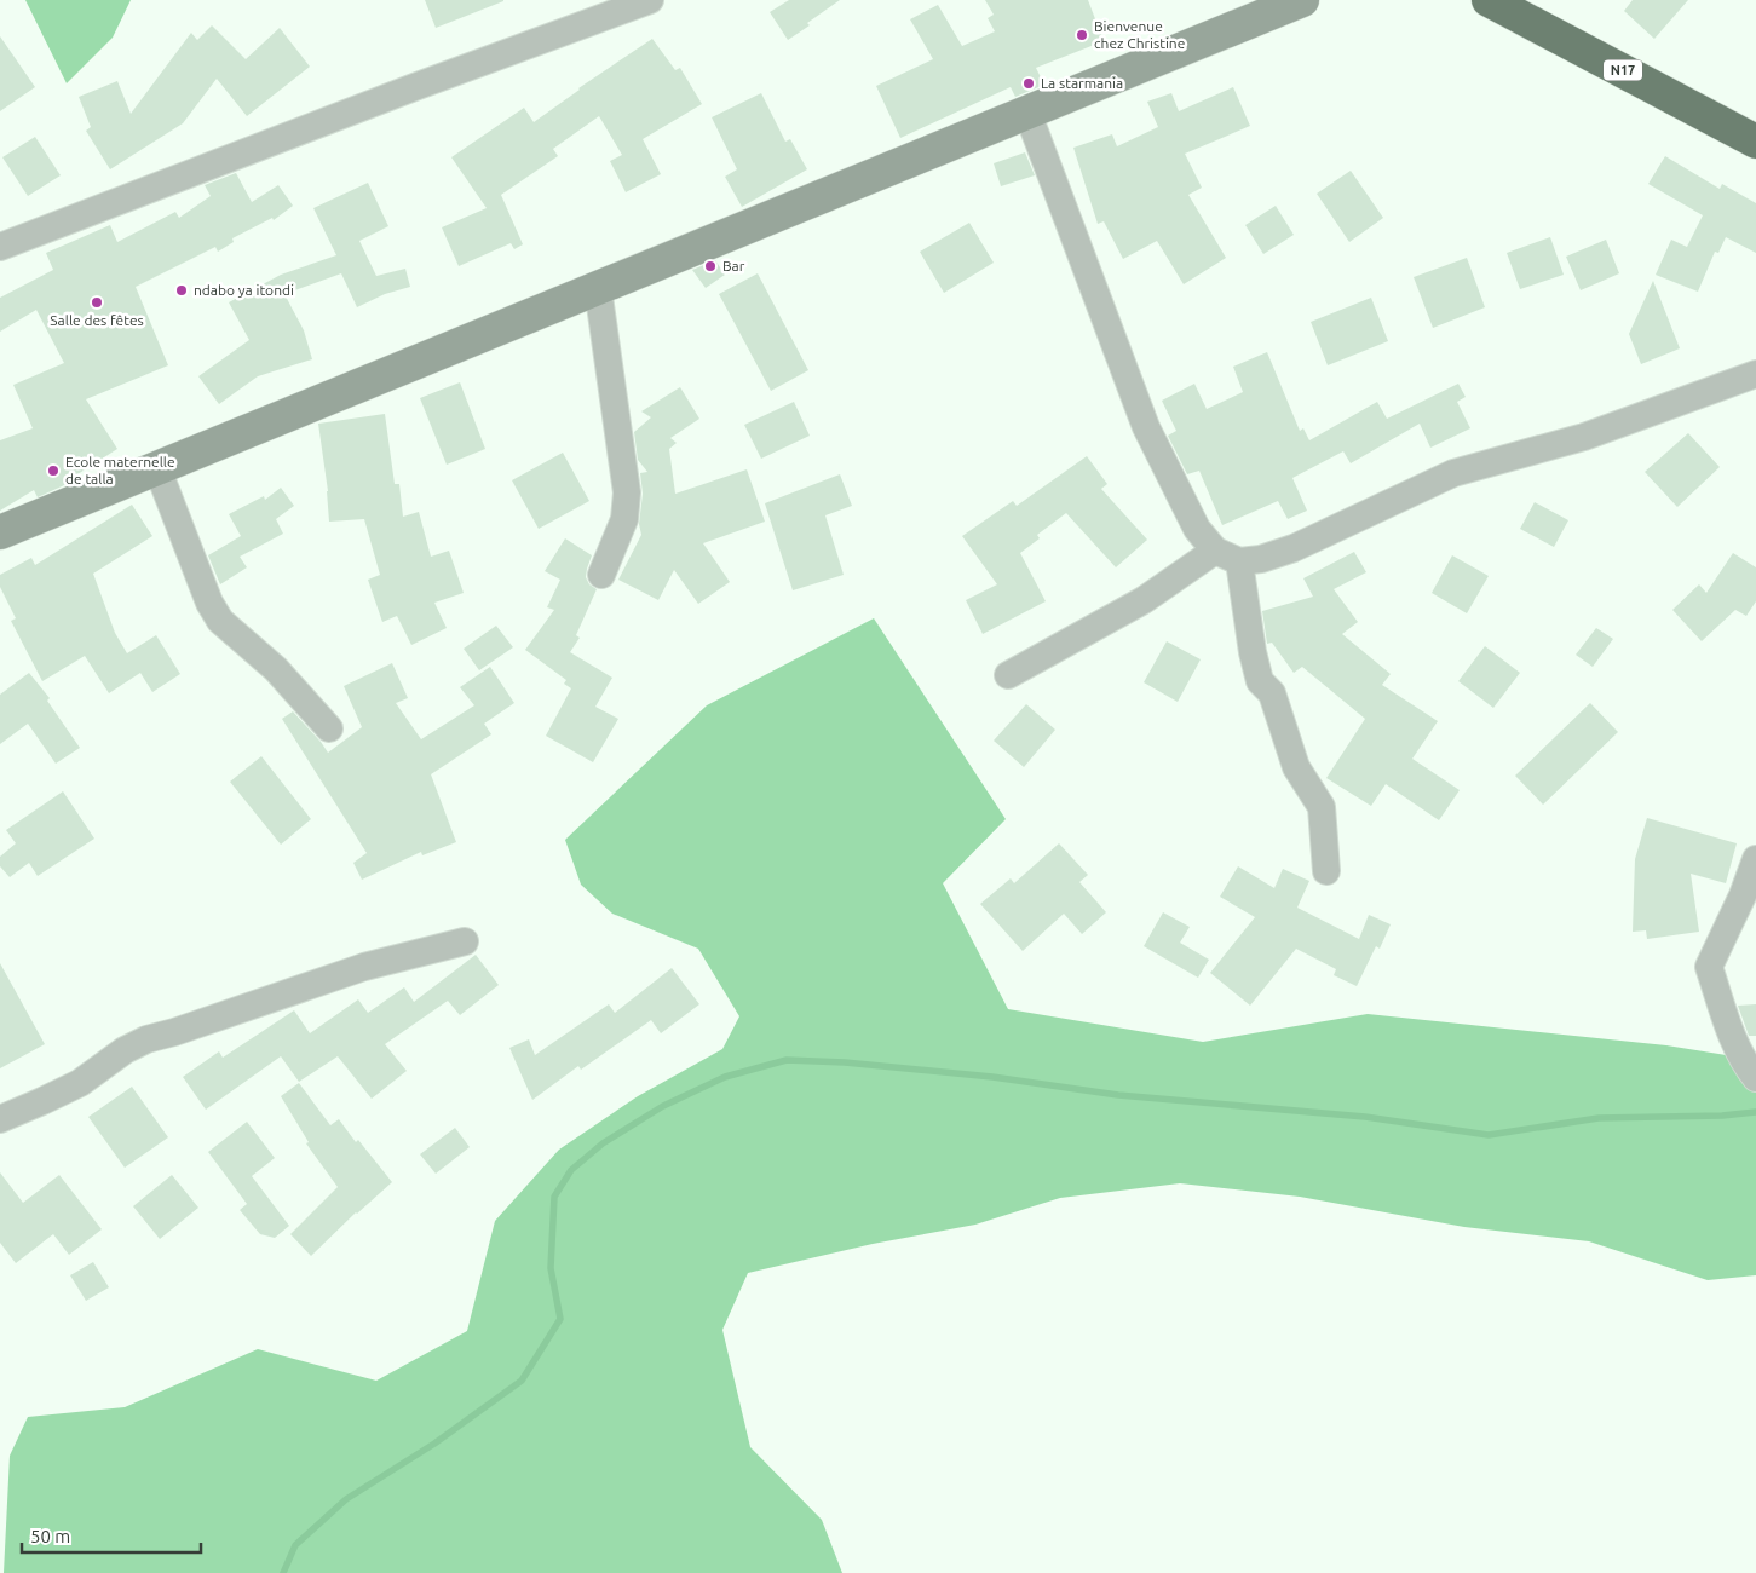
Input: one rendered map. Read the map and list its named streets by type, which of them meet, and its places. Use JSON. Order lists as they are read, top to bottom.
{
  "streets": {
    "highway": ["N17"]
  },
  "places": [
    "Bienvenue chez Christine",
    "La starmania",
    "Bar",
    "ndabo ya itondi",
    "Salle des fêtes",
    "Ecole maternelle de talla"
  ],
  "scale_bar": "50 m"
}
